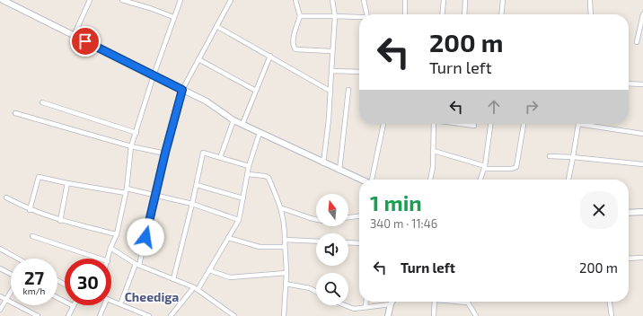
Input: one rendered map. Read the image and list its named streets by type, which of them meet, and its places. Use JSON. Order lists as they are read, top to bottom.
{
  "districts": ["Cheediga"],
  "north": "top",
  "page": {
    "turn": ["200 m", "Turn left"],
    "heading": ["1 min", "340 m · 11:46"],
    "list": [
      {
        "name": "Turn left",
        "value": "200 m"
      }
    ],
    "speed": "27 km/h",
    "limit": "30"
  }
}
